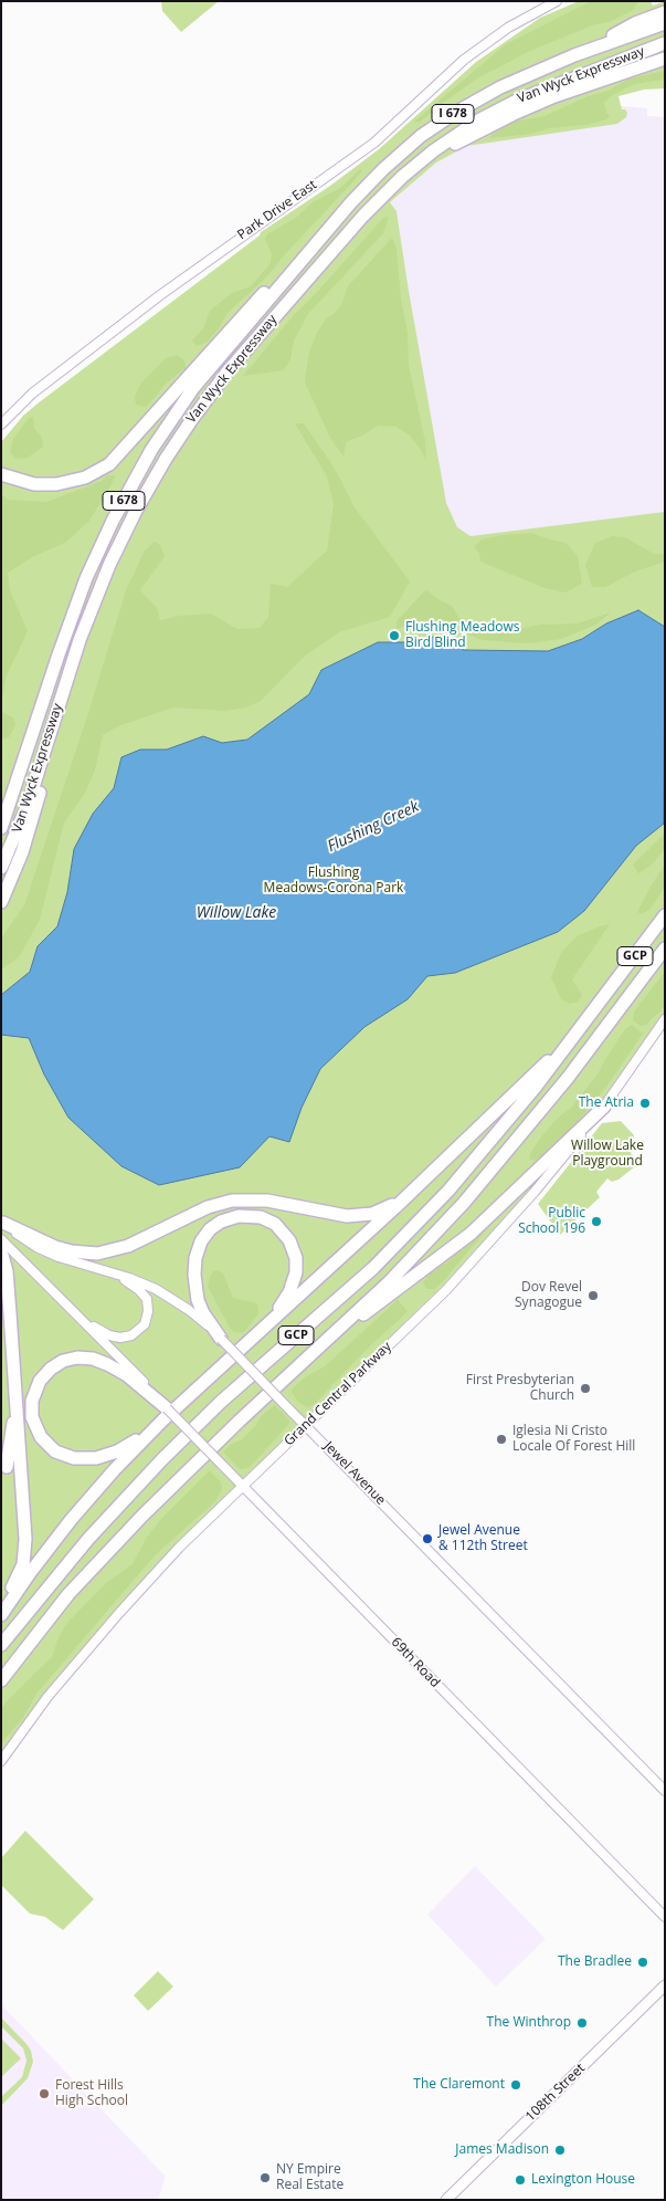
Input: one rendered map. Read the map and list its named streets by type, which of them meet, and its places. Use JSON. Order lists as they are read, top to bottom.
{
  "streets": {
    "highway": ["Van Wyck Expressway", "I 678", "GCP"],
    "main road": ["108th Street"],
    "street": [
      "Park Drive East",
      "Grand Central Parkway",
      "Jewel Avenue",
      "69th Road"
    ]
  },
  "crossings": [
    ["Grand Central Parkway", "Jewel Avenue"],
    ["Grand Central Parkway", "69th Road"]
  ],
  "water": ["Flushing Creek", "Willow Lake"],
  "parks": ["Flushing Meadows-Corona Park", "Willow Lake Playground"],
  "places": [
    "Flushing Meadows Bird Blind",
    "The Atria",
    "Public School 196",
    "Dov Revel Synagogue",
    "First Presbyterian Church",
    "Iglesia Ni Cristo Locale Of Forest Hill",
    "Jewel Avenue & 112th Street",
    "The Bradlee",
    "The Winthrop",
    "The Claremont",
    "Forest Hills High School",
    "James Madison",
    "NY Empire Real Estate",
    "Lexington House"
  ]
}
